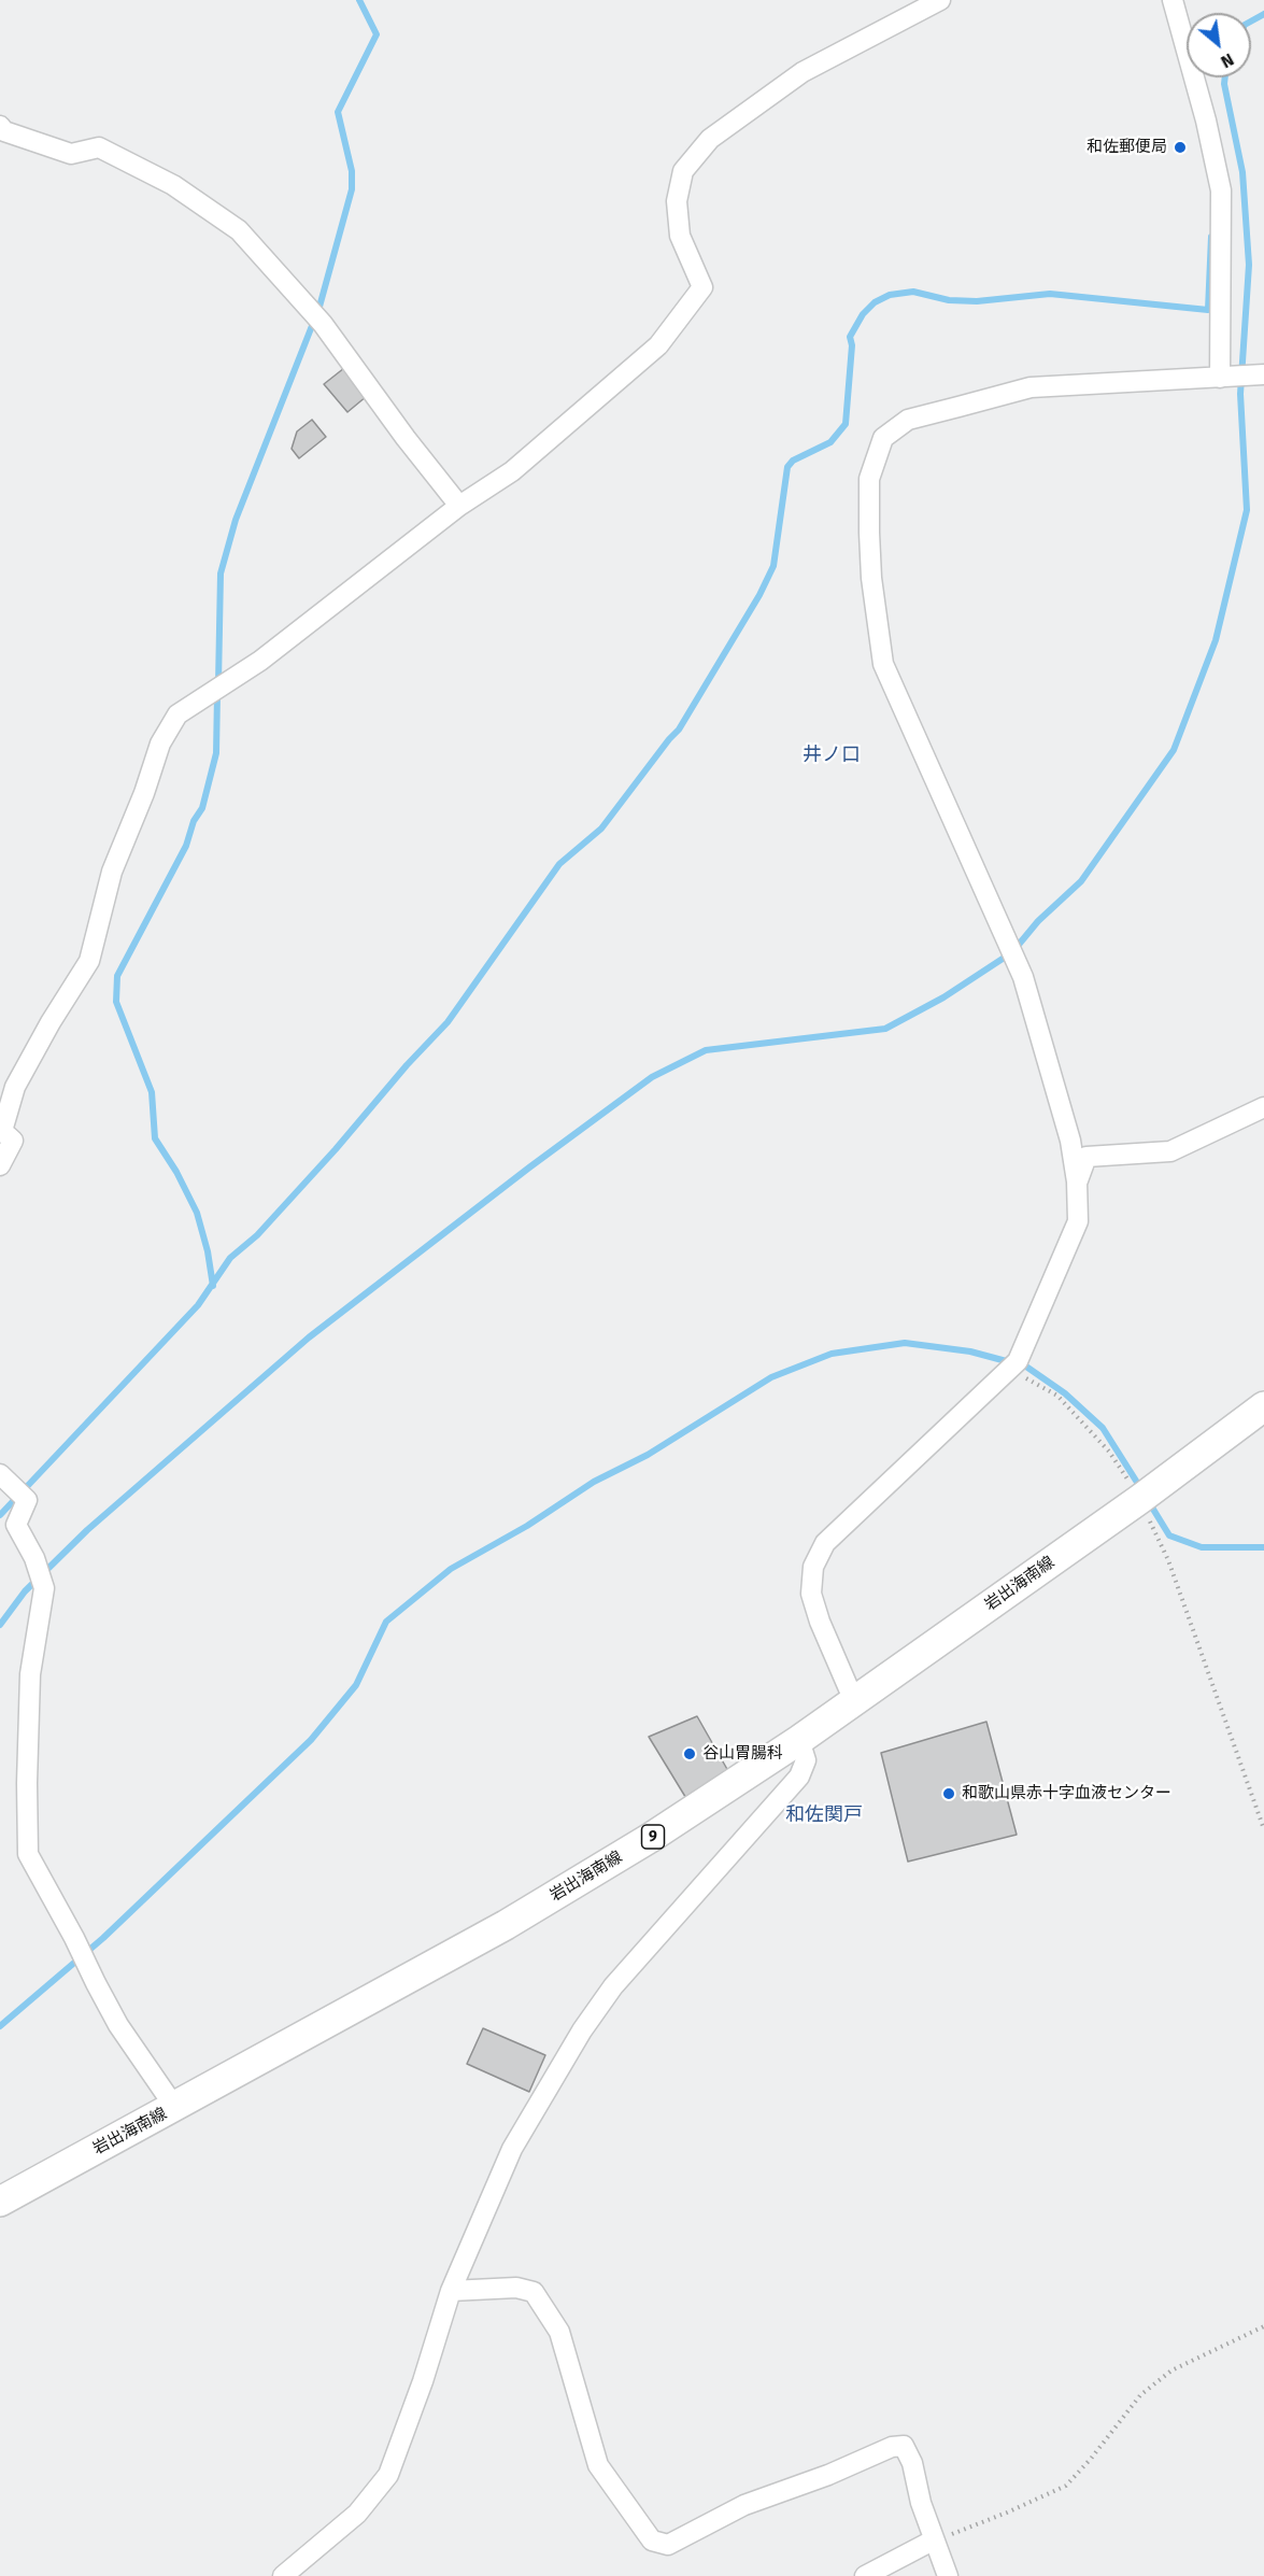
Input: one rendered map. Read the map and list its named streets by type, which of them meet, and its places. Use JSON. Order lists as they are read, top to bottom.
{
  "streets": {
    "main road": ["岩出海南線", "9"]
  },
  "districts": ["井ノ口", "和佐関戸"],
  "places": ["和佐郵便局", "谷山胃腸科", "和歌山県赤十字血液センター"],
  "north": "bottom right"
}
